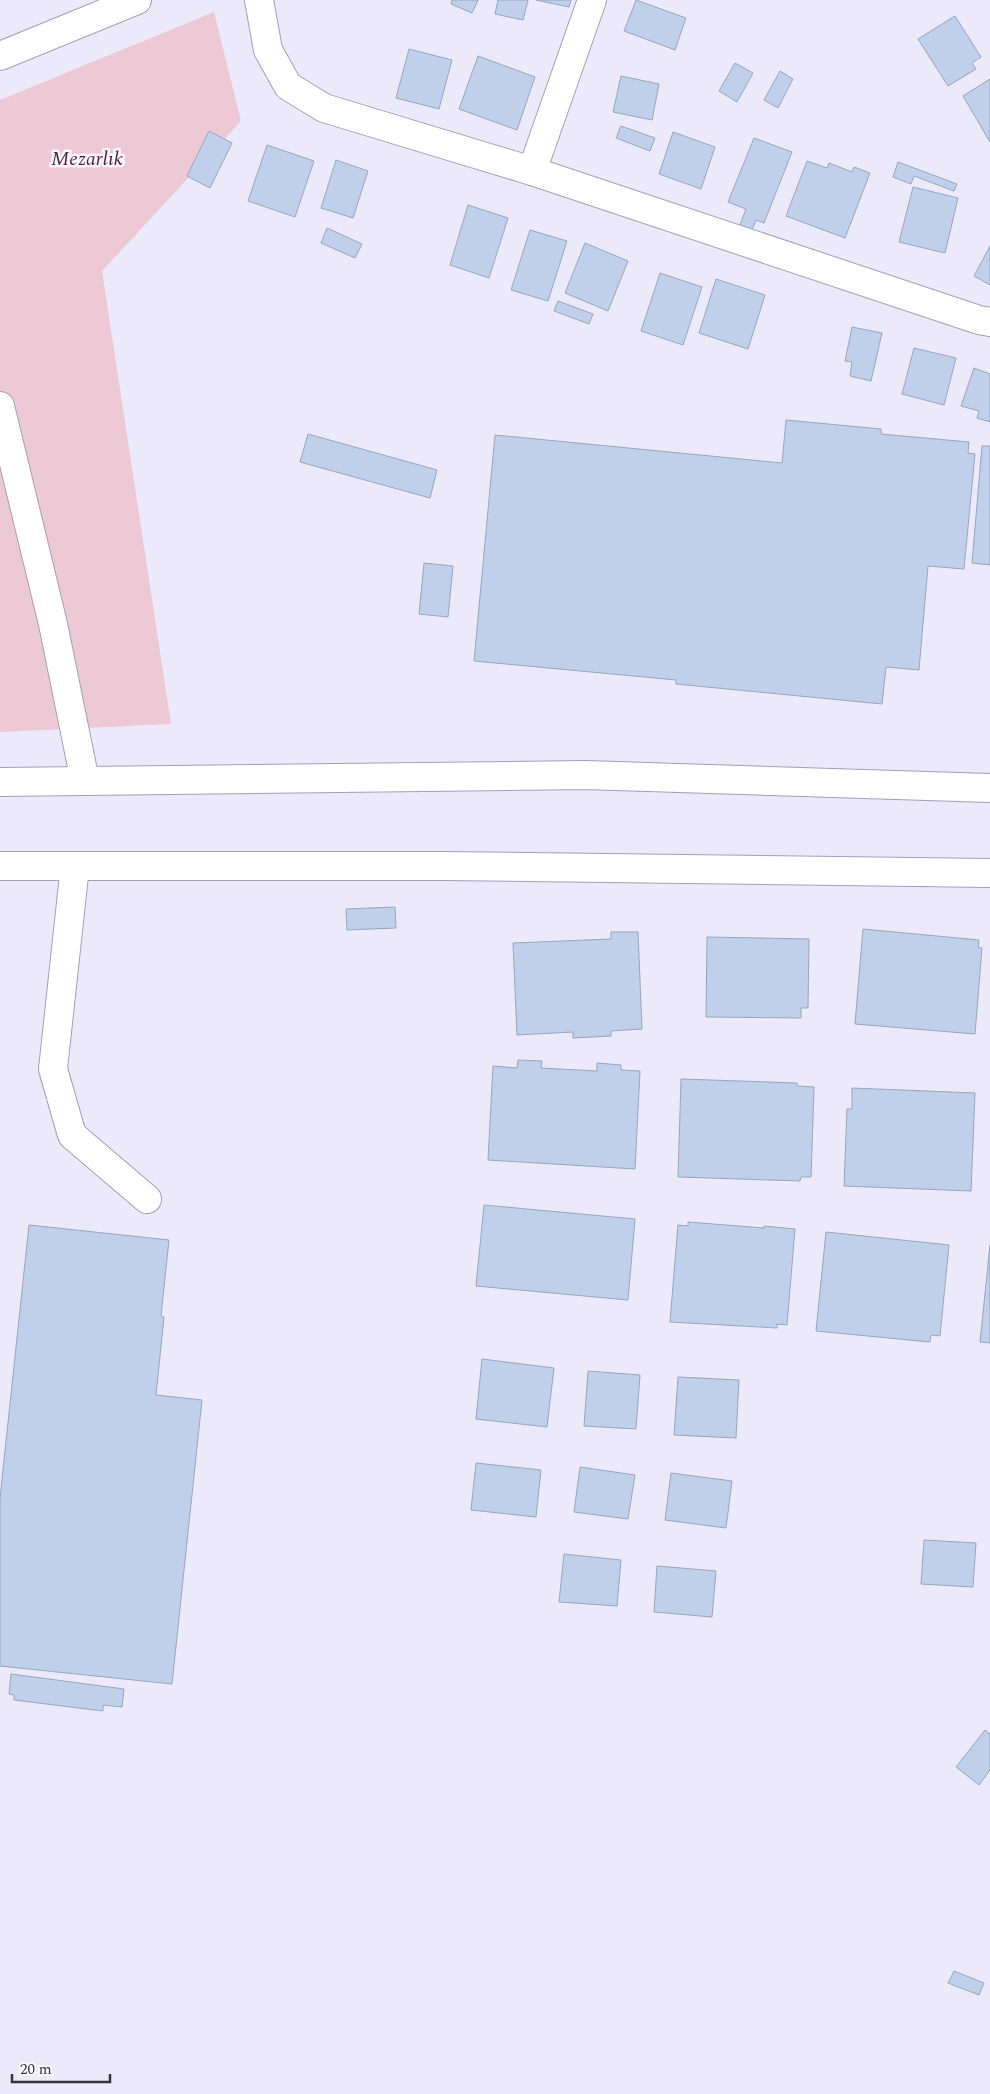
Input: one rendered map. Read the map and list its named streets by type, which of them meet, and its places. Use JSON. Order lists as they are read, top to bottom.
{
  "parks": ["Mezarlık"],
  "scale_bar": "20 m"
}
